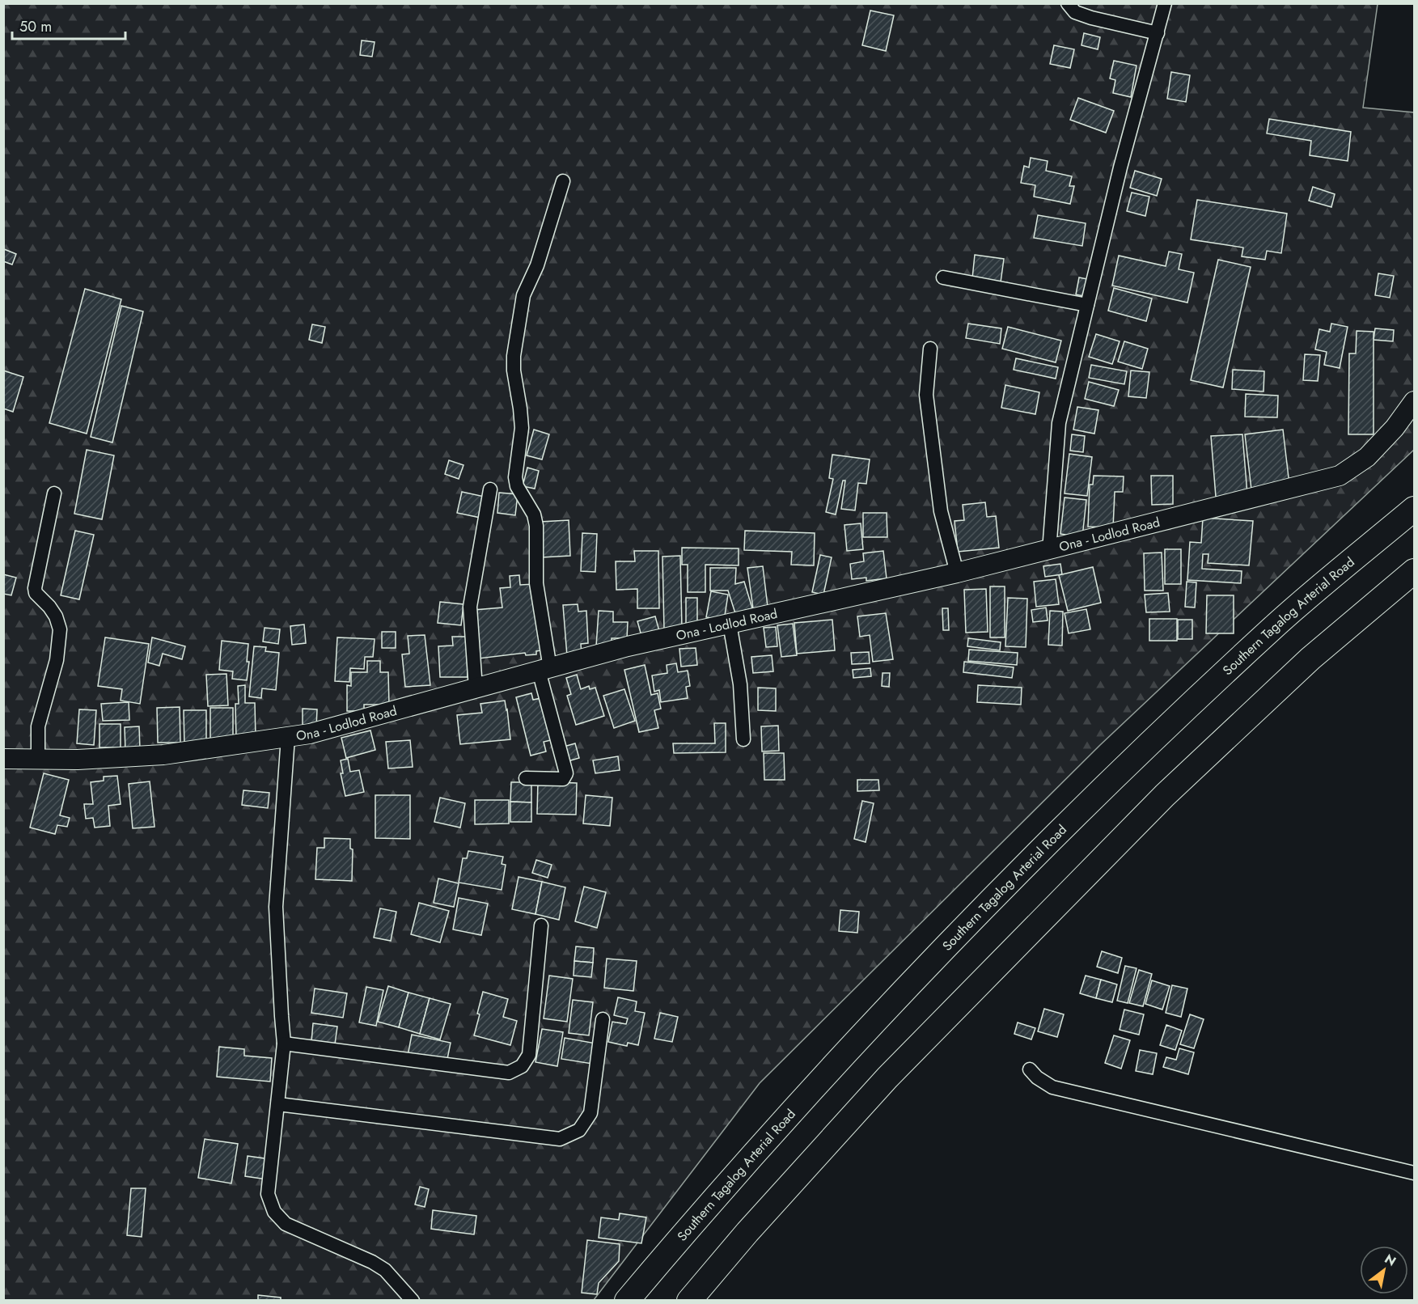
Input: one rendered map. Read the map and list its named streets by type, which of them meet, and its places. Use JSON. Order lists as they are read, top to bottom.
{
  "streets": {
    "highway": ["Southern Tagalog Arterial Road"],
    "main road": ["Ona - Lodlod Road"]
  },
  "scale_bar": "50 m",
  "north": "top right"
}
